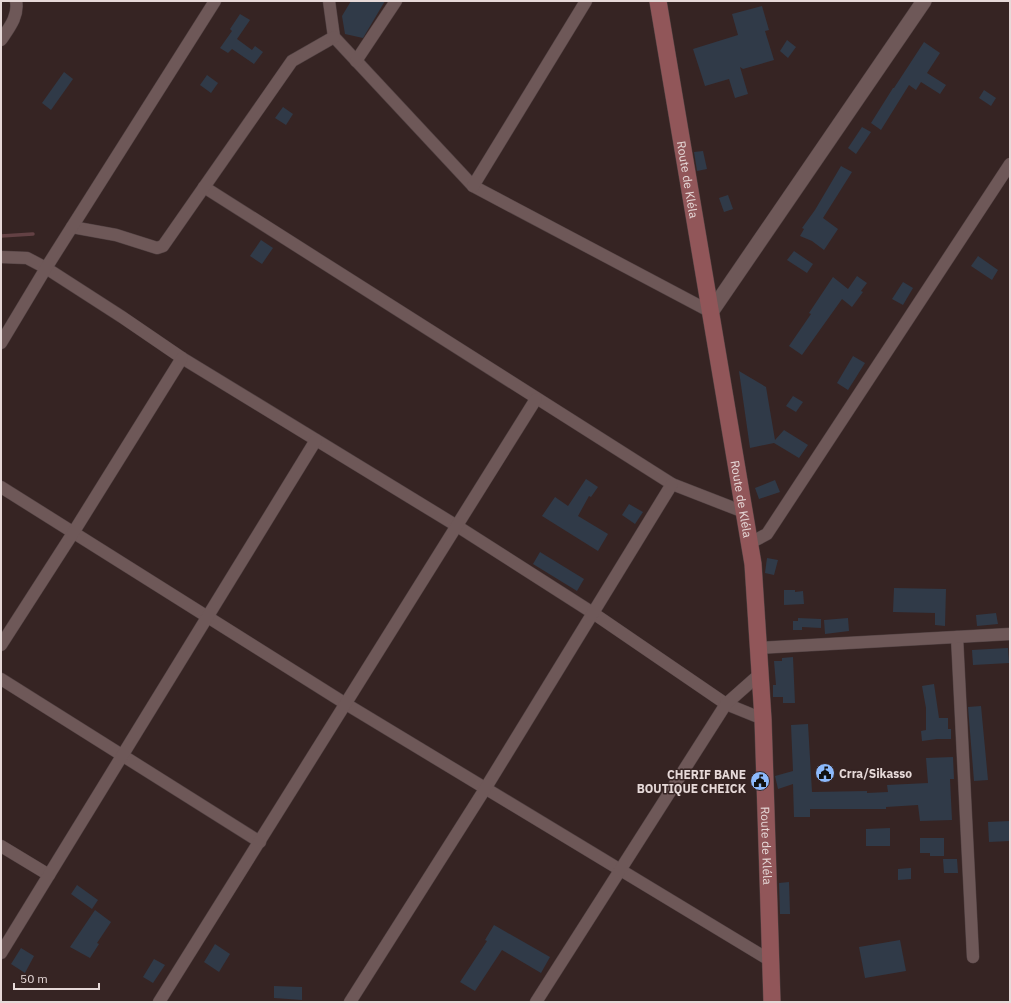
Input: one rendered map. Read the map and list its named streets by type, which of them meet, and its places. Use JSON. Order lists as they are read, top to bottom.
{
  "streets": {
    "main road": ["Route de Kléla"]
  },
  "places": {
    "public building": ["Crra/Sikasso", "CHERIF BANE BOUTIQUE CHEICK"]
  },
  "scale_bar": "50 m"
}
